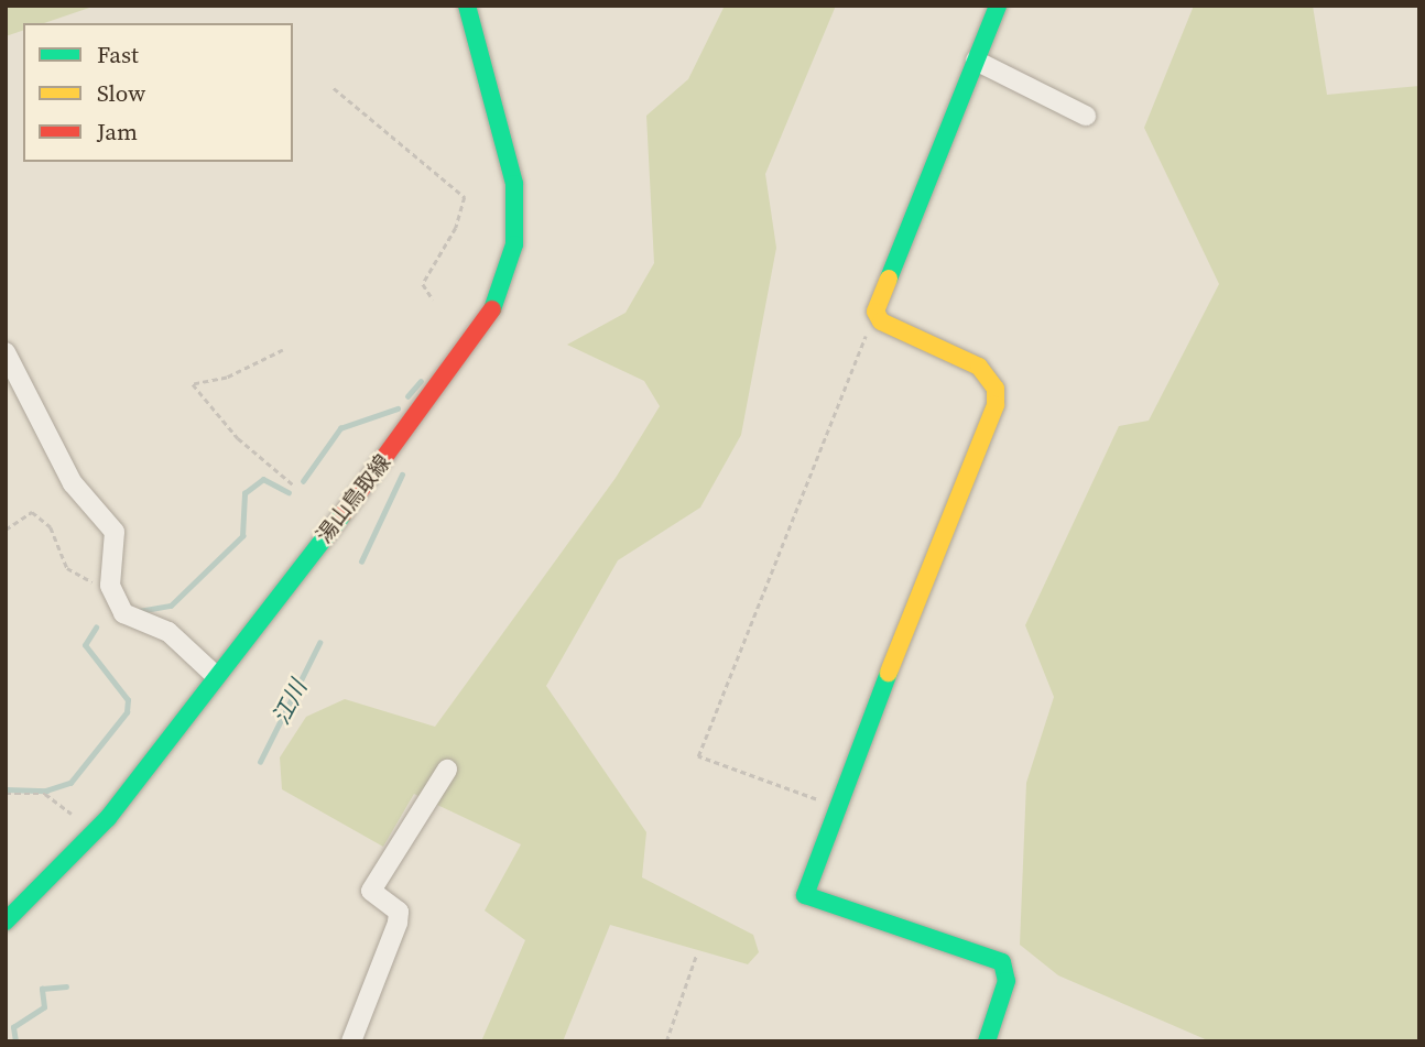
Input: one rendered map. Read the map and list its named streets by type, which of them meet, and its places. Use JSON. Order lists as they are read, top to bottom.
{
  "streets": {
    "street": ["湯山鳥取線"]
  },
  "water": ["江川"],
  "legend": ["Fast", "Slow", "Jam"]
}
